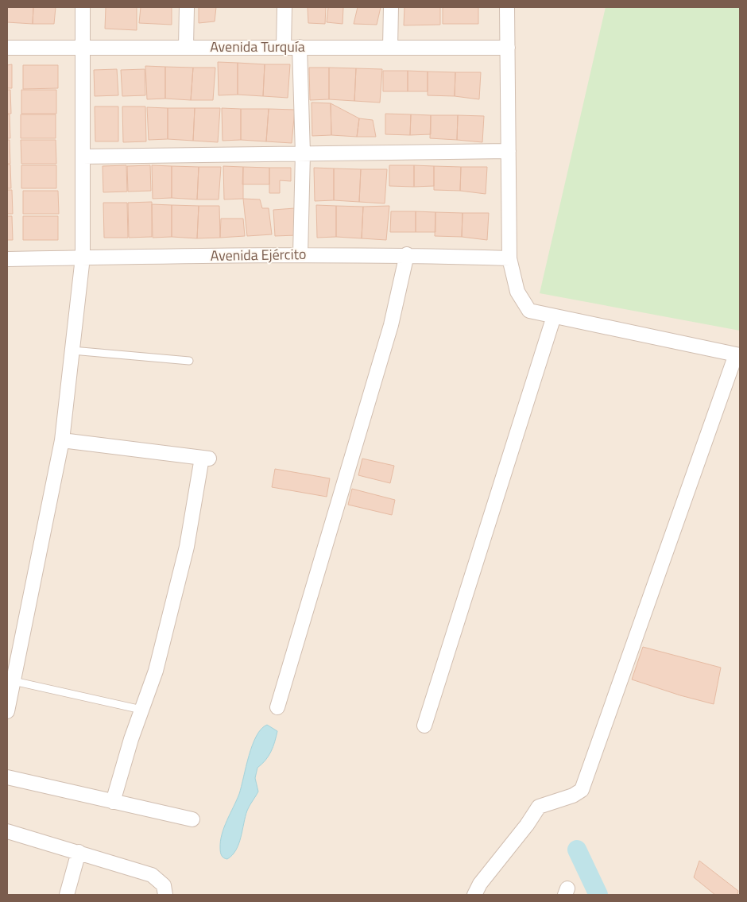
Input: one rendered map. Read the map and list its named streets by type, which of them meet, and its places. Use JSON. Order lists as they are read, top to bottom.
{
  "streets": {
    "street": ["Avenida Turquía", "Avenida Ejército"]
  }
}
